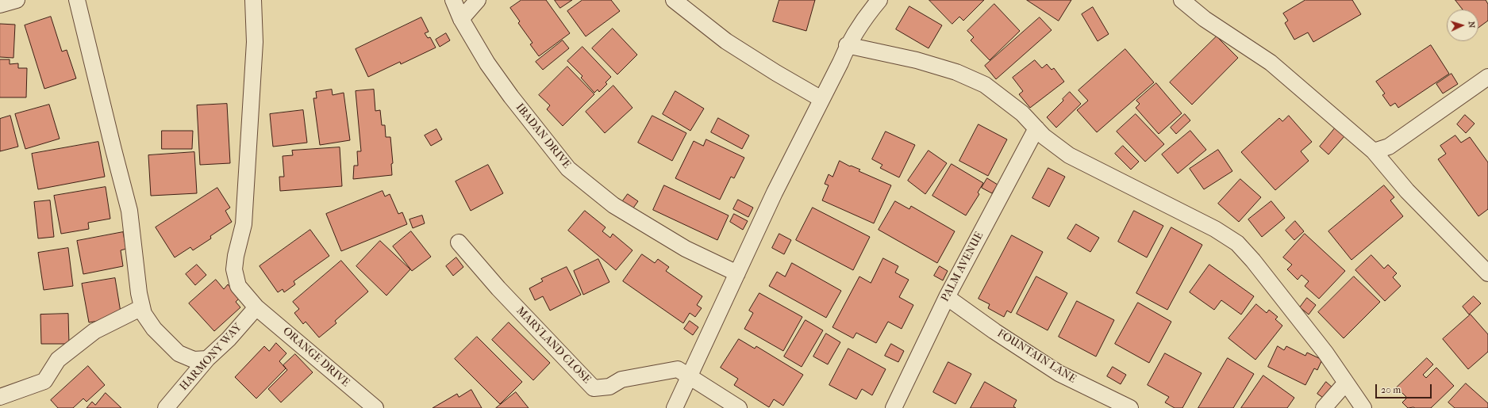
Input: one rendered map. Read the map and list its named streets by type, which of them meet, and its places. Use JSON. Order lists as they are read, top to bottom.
{
  "streets": {
    "street": [
      "IBADAN DRIVE",
      "PALM AVENUE",
      "MARYLAND CLOSE",
      "FOUNTAIN LANE",
      "HARMONY WAY",
      "ORANGE DRIVE"
    ]
  },
  "crossings": [
    ["PALM AVENUE", "FOUNTAIN LANE"],
    ["HARMONY WAY", "ORANGE DRIVE"]
  ],
  "scale_bar": "20 m",
  "north": "right"
}
